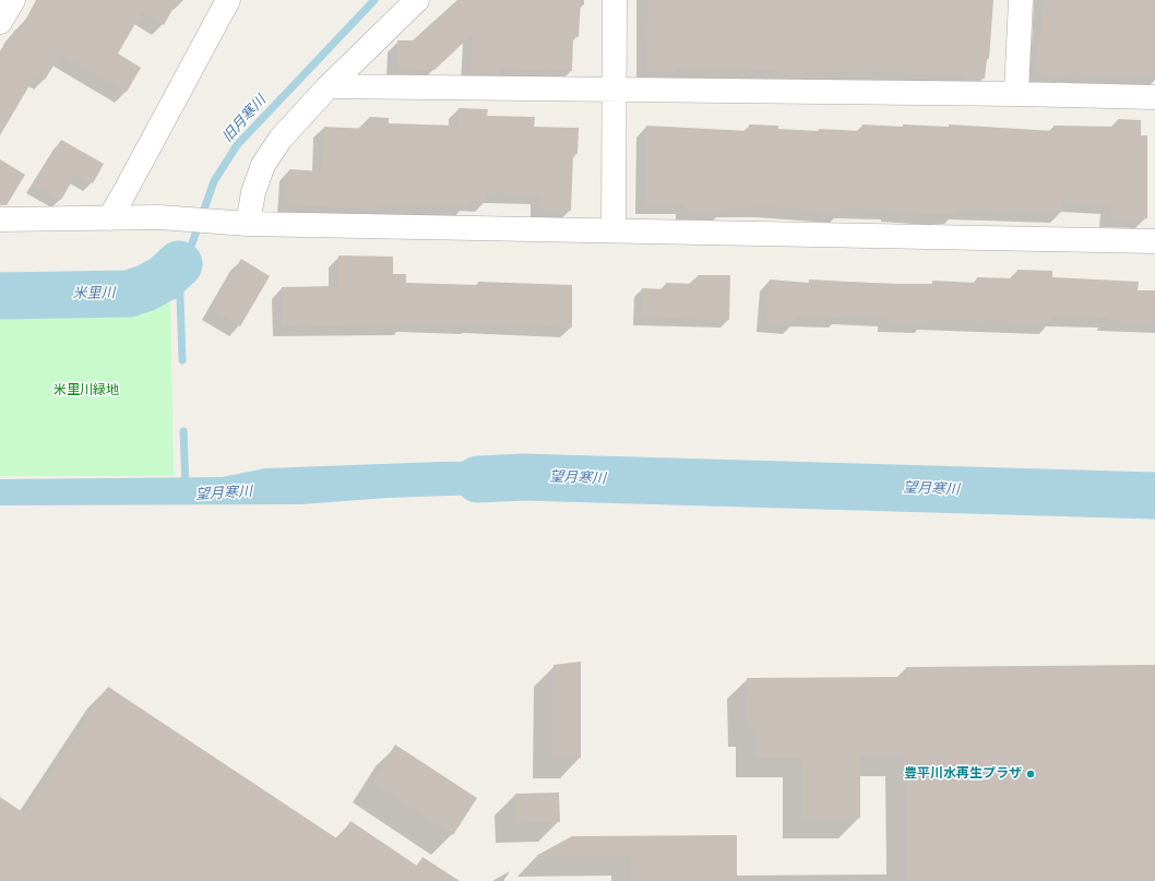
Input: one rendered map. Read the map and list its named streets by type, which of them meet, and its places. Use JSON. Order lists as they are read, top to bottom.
{
  "water": ["旧月寒川", "米里川", "望月寒川"],
  "parks": ["米里川緑地"],
  "places": ["豊平川水再生プラザ"]
}
